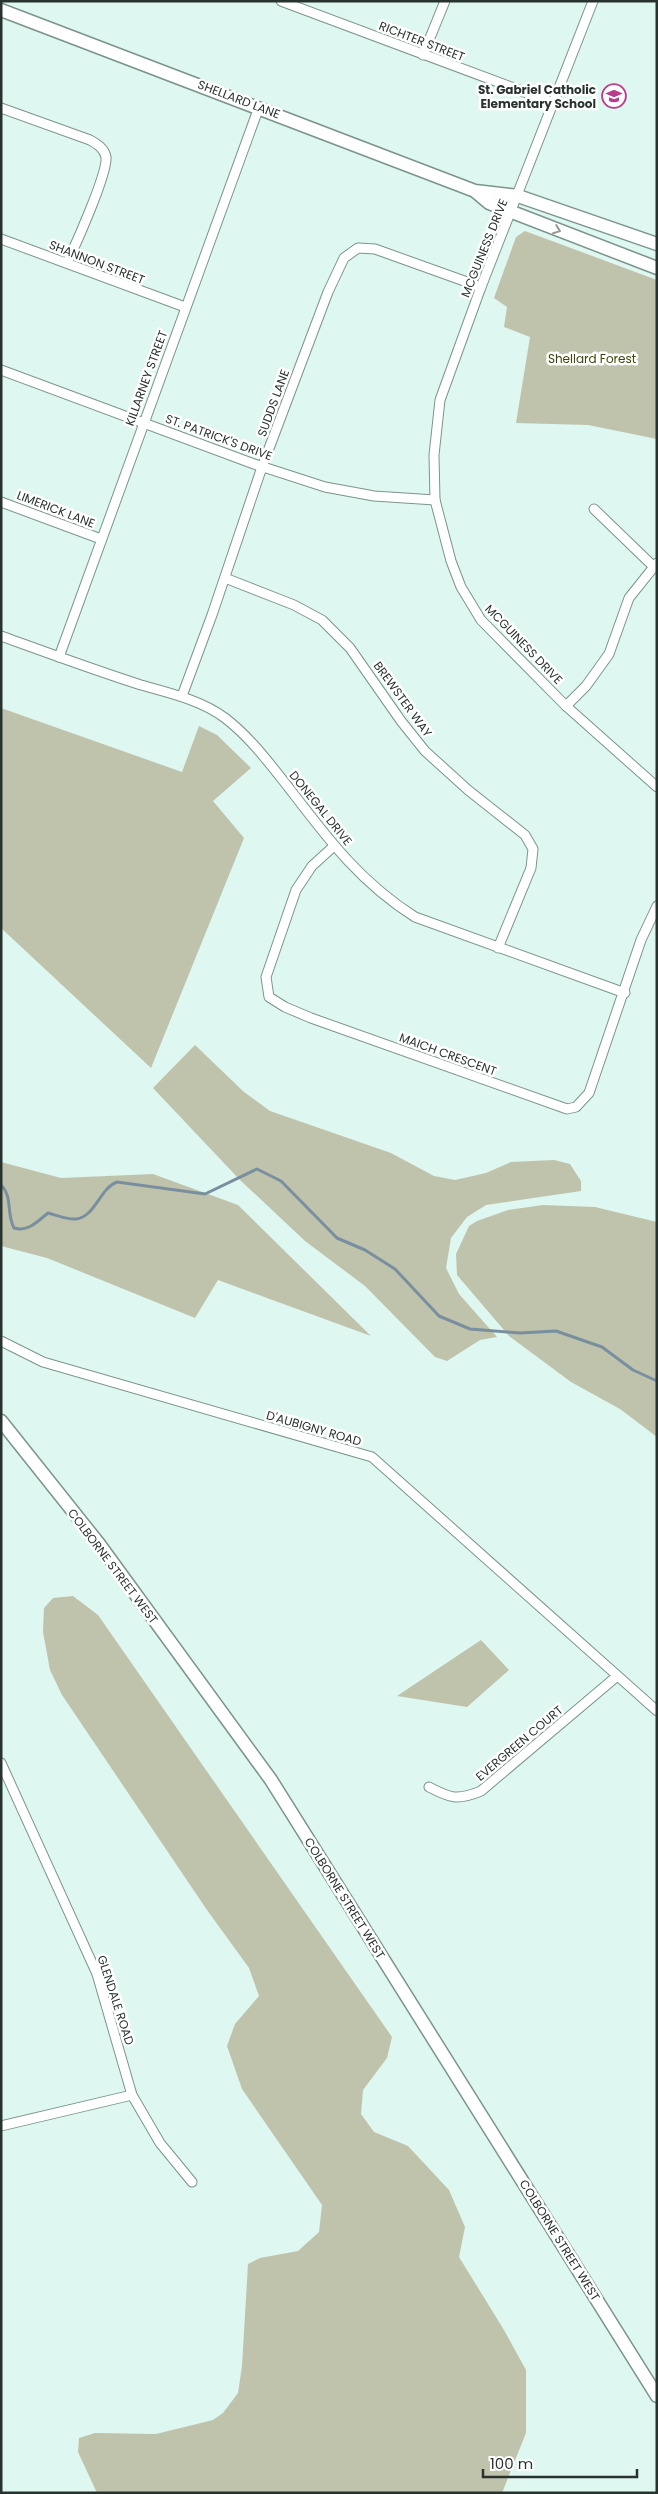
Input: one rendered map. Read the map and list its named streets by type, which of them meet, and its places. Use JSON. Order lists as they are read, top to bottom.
{
  "streets": {
    "main road": ["SHELLARD LANE", "COLBORNE STREET WEST"],
    "street": [
      "RICHTER STREET",
      "MCGUINESS DRIVE",
      "SHANNON STREET",
      "KILLARNEY STREET",
      "SUDDS LANE",
      "ST. PATRICK'S DRIVE",
      "LIMERICK LANE",
      "BREWSTER WAY",
      "DONEGAL DRIVE",
      "MAICH CRESCENT",
      "D'AUBIGNY ROAD",
      "EVERGREEN COURT",
      "GLENDALE ROAD"
    ]
  },
  "crossings": [
    ["RICHTER STREET", "MCGUINESS DRIVE"],
    ["SHELLARD LANE", "MCGUINESS DRIVE"],
    ["SHELLARD LANE", "KILLARNEY STREET"],
    ["MCGUINESS DRIVE", "SUDDS LANE"],
    ["MCGUINESS DRIVE", "ST. PATRICK'S DRIVE"],
    ["SHANNON STREET", "KILLARNEY STREET"],
    ["KILLARNEY STREET", "ST. PATRICK'S DRIVE"],
    ["KILLARNEY STREET", "LIMERICK LANE"],
    ["KILLARNEY STREET", "DONEGAL DRIVE"],
    ["SUDDS LANE", "ST. PATRICK'S DRIVE"],
    ["SUDDS LANE", "BREWSTER WAY"],
    ["SUDDS LANE", "DONEGAL DRIVE"],
    ["BREWSTER WAY", "DONEGAL DRIVE"],
    ["DONEGAL DRIVE", "MAICH CRESCENT"],
    ["D'AUBIGNY ROAD", "EVERGREEN COURT"]
  ],
  "parks": ["Shellard Forest"],
  "places": {
    "school or university": ["St. Gabriel Catholic Elementary School"]
  },
  "scale_bar": "100 m"
}
